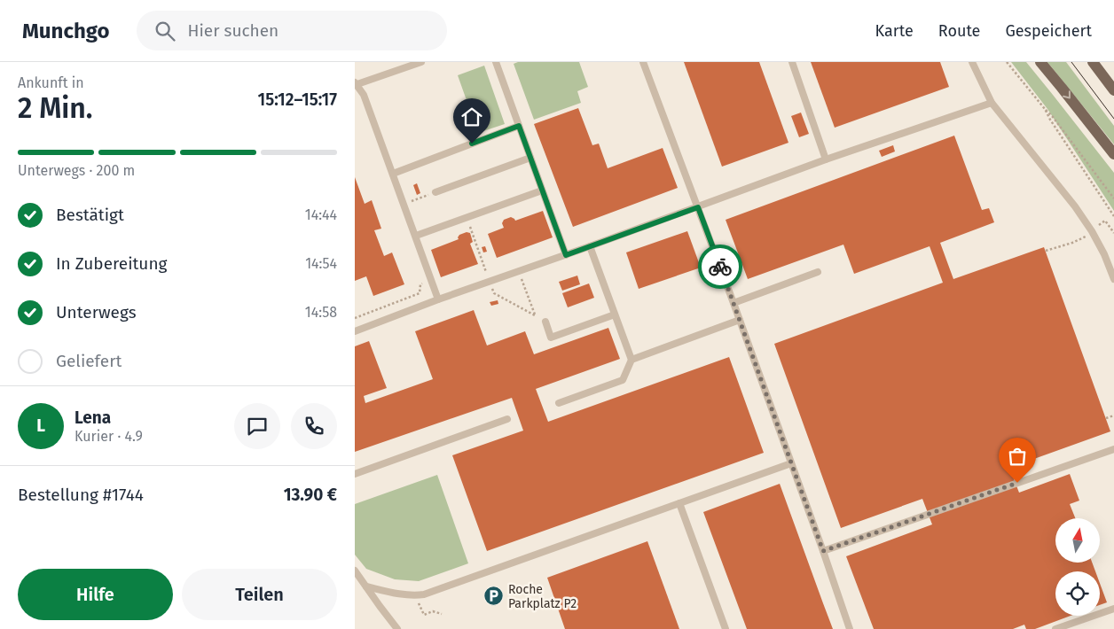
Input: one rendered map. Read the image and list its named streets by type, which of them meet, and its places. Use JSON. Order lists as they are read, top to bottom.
{
  "places": {
    "parking": ["Roche Parkplatz P2"]
  },
  "north": "top",
  "page": {
    "header": "Munchgo",
    "search": "Hier suchen",
    "nav": ["Karte", "Route", "Gespeichert"],
    "heading": ["2 Min.", "Ankunft in", "15:12–15:17"],
    "panel": [
      "Lena",
      "Kurier · 4.9",
      "Bestellung #1744",
      "13.90 €"
    ],
    "bar": "Unterwegs · 200 m",
    "list": [
      ["Bestätigt", "14:44"],
      ["In Zubereitung", "14:54"],
      ["Unterwegs", "14:58"],
      "Geliefert"
    ],
    "round": "L",
    "buttons": ["Hilfe", "Teilen"]
  }
}
